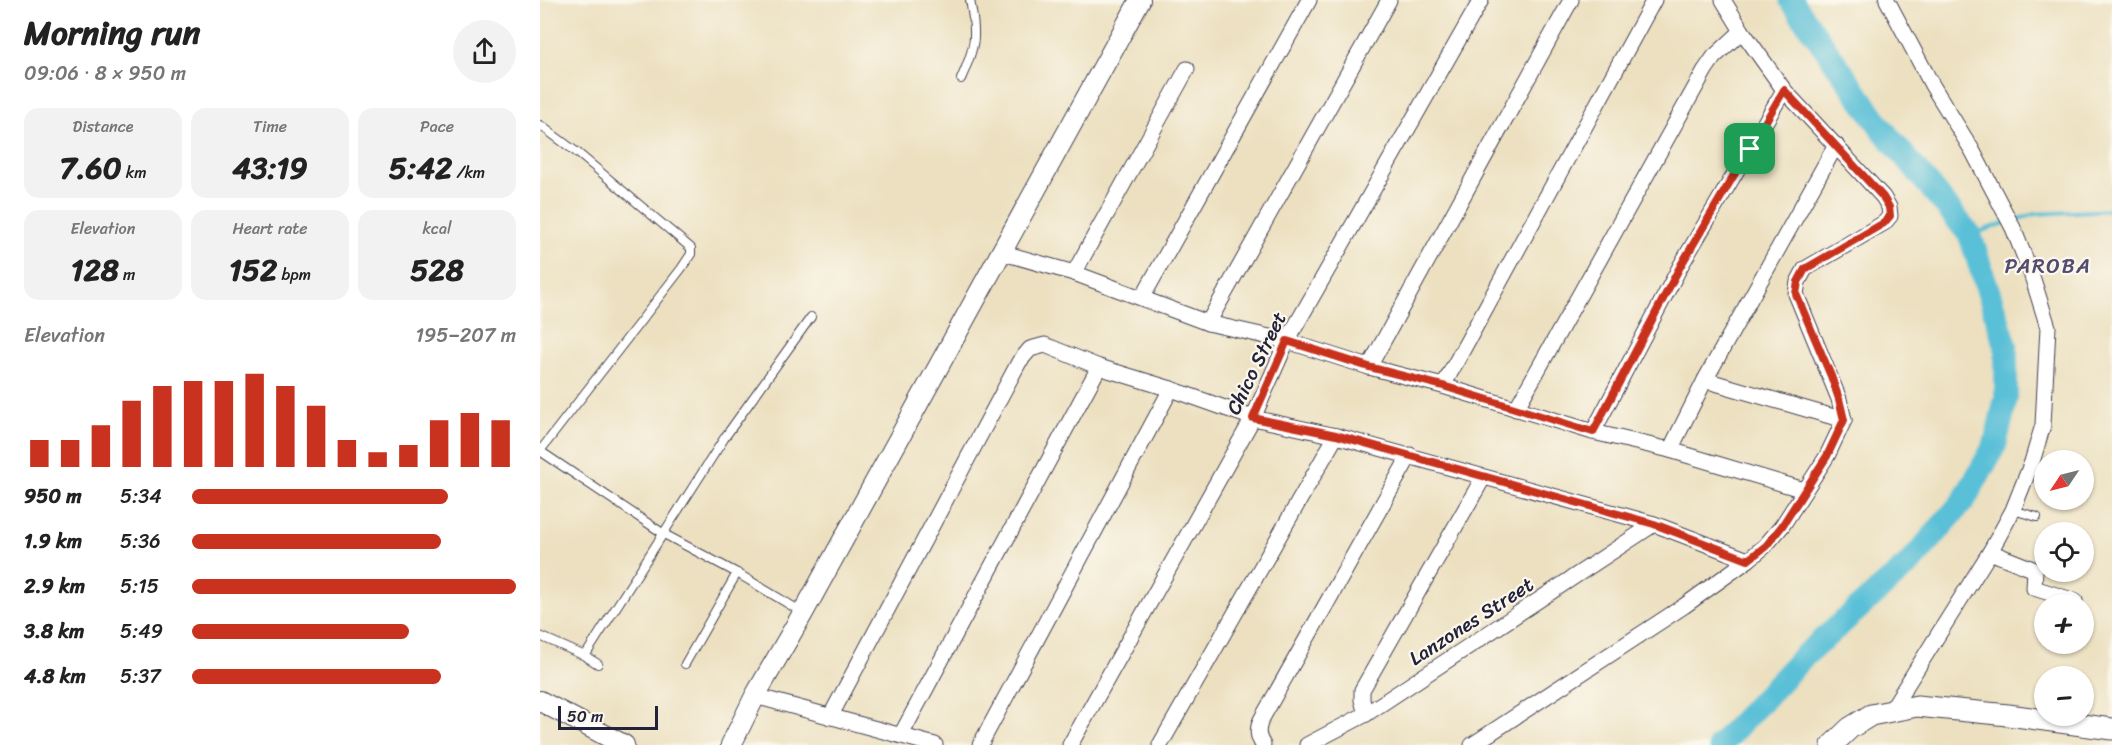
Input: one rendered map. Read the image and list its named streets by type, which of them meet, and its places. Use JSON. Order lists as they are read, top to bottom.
{
  "streets": {
    "street": ["Chico Street", "Lanzones Street"]
  },
  "districts": ["PAROBA"],
  "scale_bar": "50 m",
  "north": "bottom left",
  "page": {
    "heading": ["Morning run", "09:06 · 8 × 950 m"],
    "stats": [
      ["Distance", "7.60 km"],
      ["Time", "43:19"],
      ["Pace", "5:42 /km"],
      ["Elevation", "128 m"],
      ["Heart rate", "152 bpm"],
      ["kcal", "528"]
    ],
    "chart": ["Elevation", "195–207 m"],
    "map_buttons": ["+", "−"],
    "list": [
      {
        "name": "950 m",
        "note": "5:34"
      },
      {
        "name": "1.9 km",
        "note": "5:36"
      },
      {
        "name": "2.9 km",
        "note": "5:15"
      },
      {
        "name": "3.8 km",
        "note": "5:49"
      },
      {
        "name": "4.8 km",
        "note": "5:37"
      }
    ],
    "scale": "50 m"
  }
}
